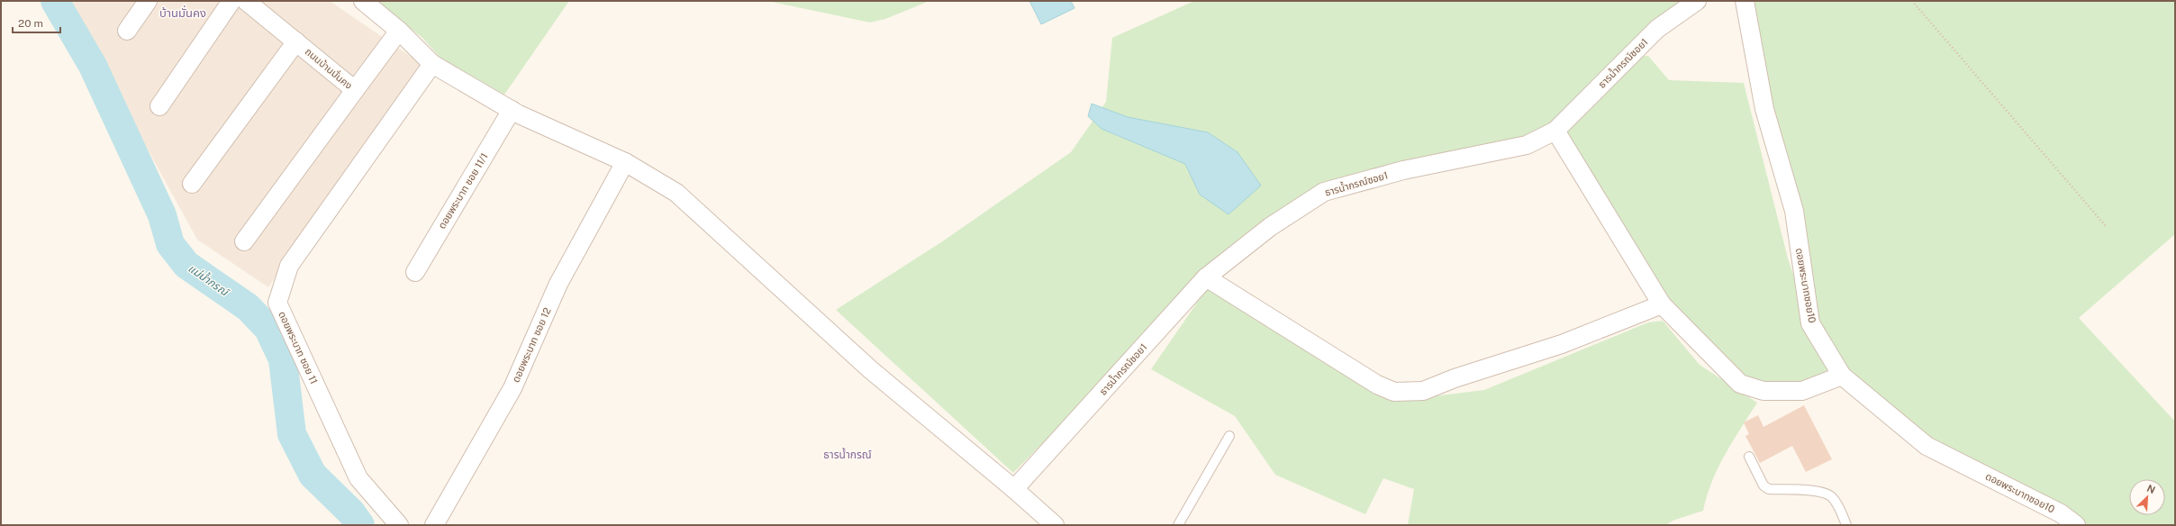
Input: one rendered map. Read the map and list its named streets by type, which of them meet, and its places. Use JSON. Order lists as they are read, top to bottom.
{
  "streets": {
    "street": [
      "ธารน้ำกรณ์ซอย1",
      "ถนนบ้านมั่นคง",
      "ดอยพระบาท ซอย 11/1",
      "ดอยพระบาทซอย10",
      "ดอยพระบาท ซอย 12",
      "ดอยพระบาท ซอย 11"
    ]
  },
  "districts": ["บ้านมั่นคง", "ธารน้ำกรณ์"],
  "water": ["แม่น้ำกรณ์"],
  "scale_bar": "20 m",
  "north": "top right"
}
